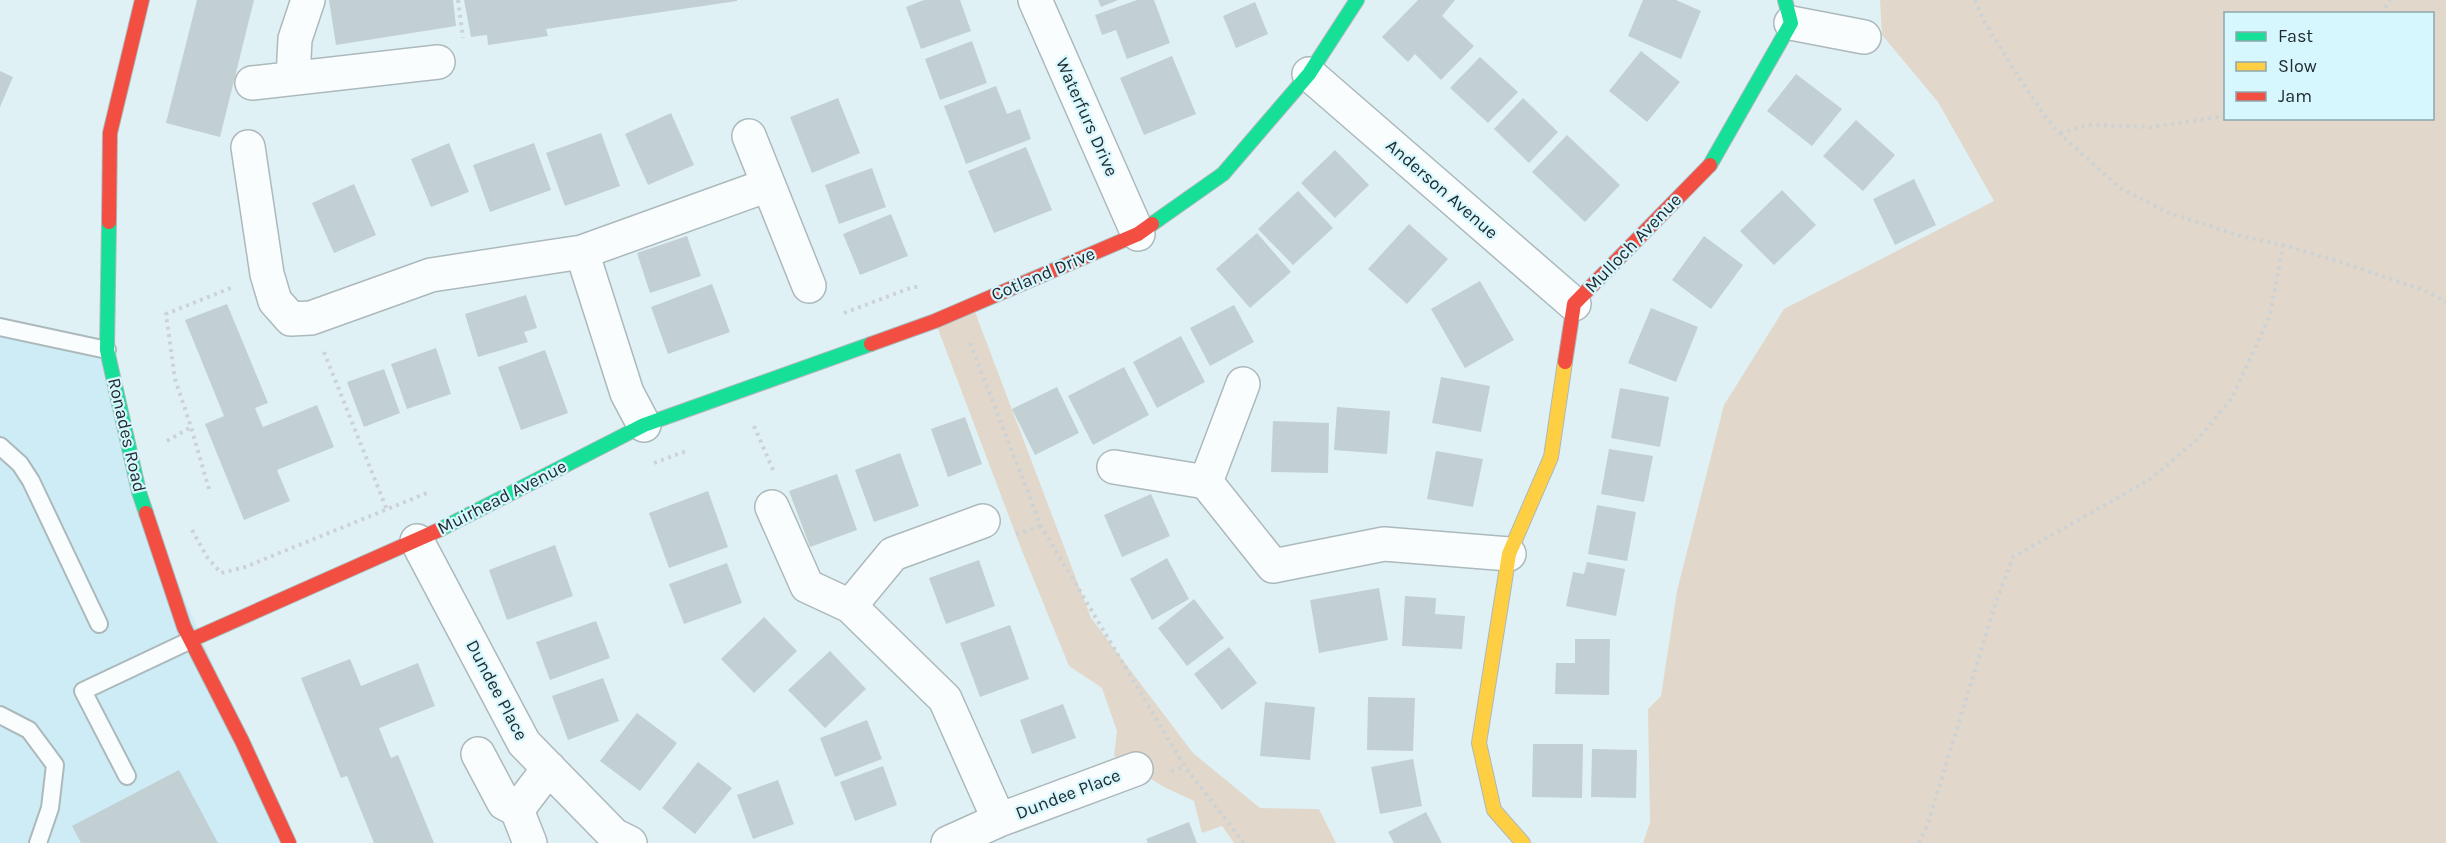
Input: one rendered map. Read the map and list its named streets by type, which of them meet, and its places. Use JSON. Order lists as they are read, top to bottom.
{
  "streets": {
    "street": [
      "Waterfurs Drive",
      "Anderson Avenue",
      "Mulloch Avenue",
      "Cotland Drive",
      "Ronades Road",
      "Muirhead Avenue",
      "Dundee Place"
    ]
  },
  "crossings": [
    ["Waterfurs Drive", "Cotland Drive"],
    ["Anderson Avenue", "Mulloch Avenue"],
    ["Anderson Avenue", "Cotland Drive"],
    ["Cotland Drive", "Muirhead Avenue"],
    ["Ronades Road", "Muirhead Avenue"],
    ["Muirhead Avenue", "Dundee Place"]
  ],
  "legend": ["Fast", "Slow", "Jam"]
}
